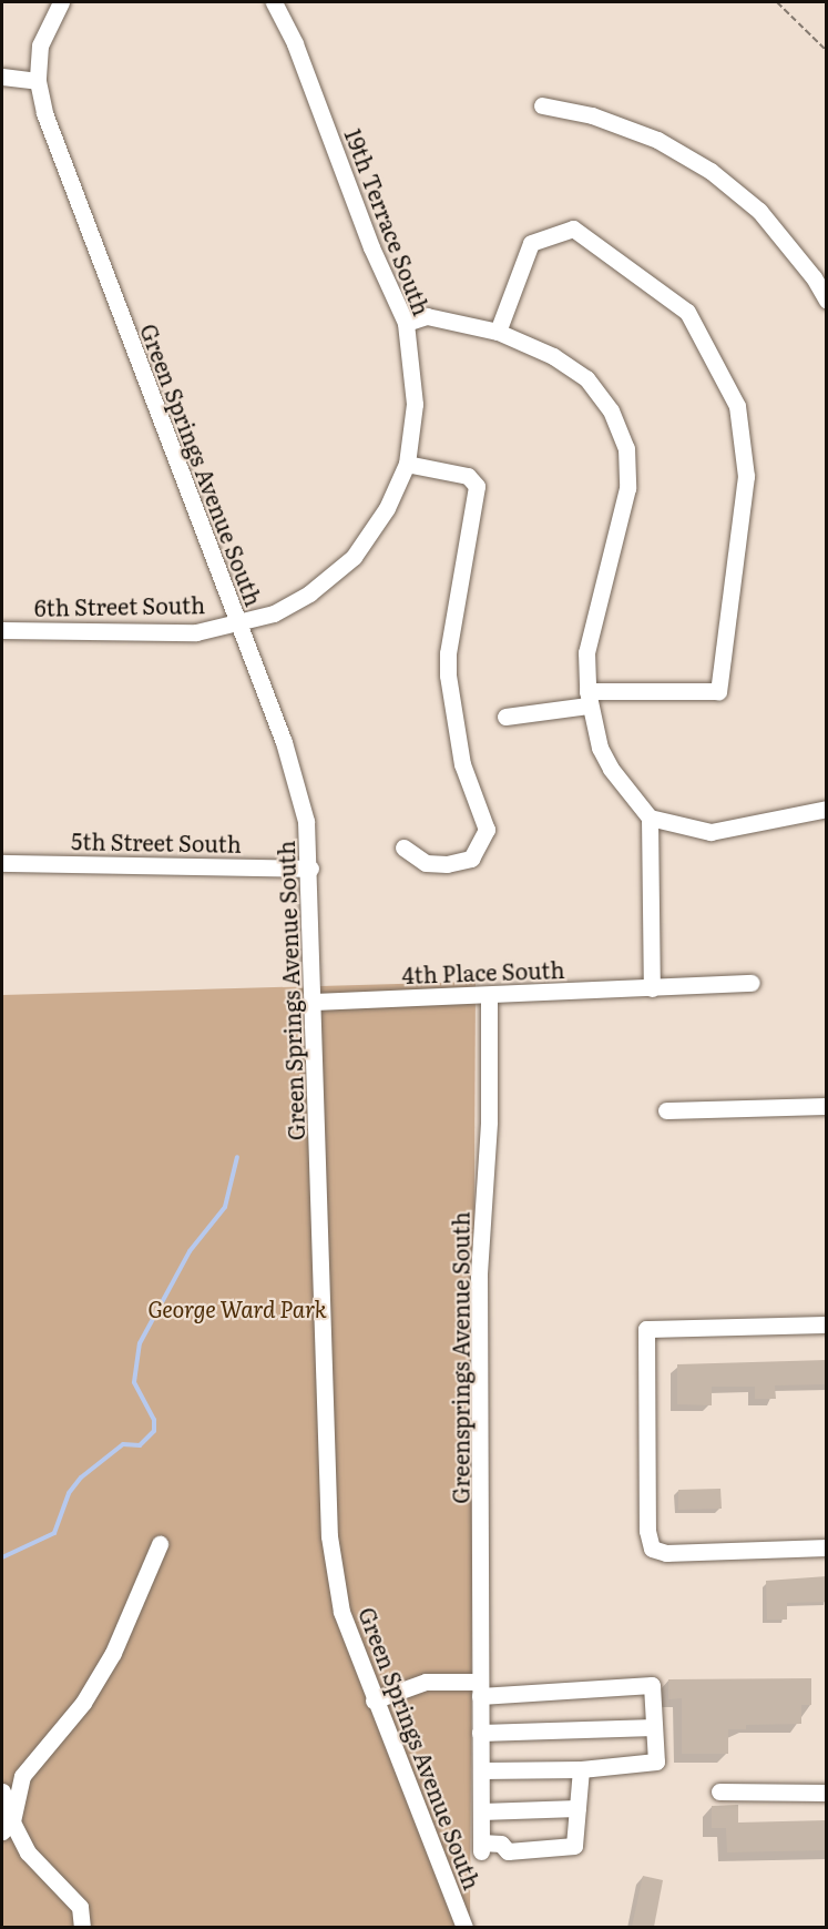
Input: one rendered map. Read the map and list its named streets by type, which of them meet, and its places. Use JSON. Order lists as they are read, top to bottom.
{
  "streets": {
    "street": [
      "19th Terrace South",
      "Green Springs Avenue South",
      "6th Street South",
      "5th Street South",
      "4th Place South",
      "Greensprings Avenue South"
    ]
  },
  "crossings": [
    ["19th Terrace South", "Green Springs Avenue South"],
    ["19th Terrace South", "6th Street South"],
    ["Green Springs Avenue South", "6th Street South"],
    ["Green Springs Avenue South", "5th Street South"],
    ["Green Springs Avenue South", "4th Place South"],
    ["4th Place South", "Greensprings Avenue South"]
  ],
  "parks": ["George Ward Park"]
}
